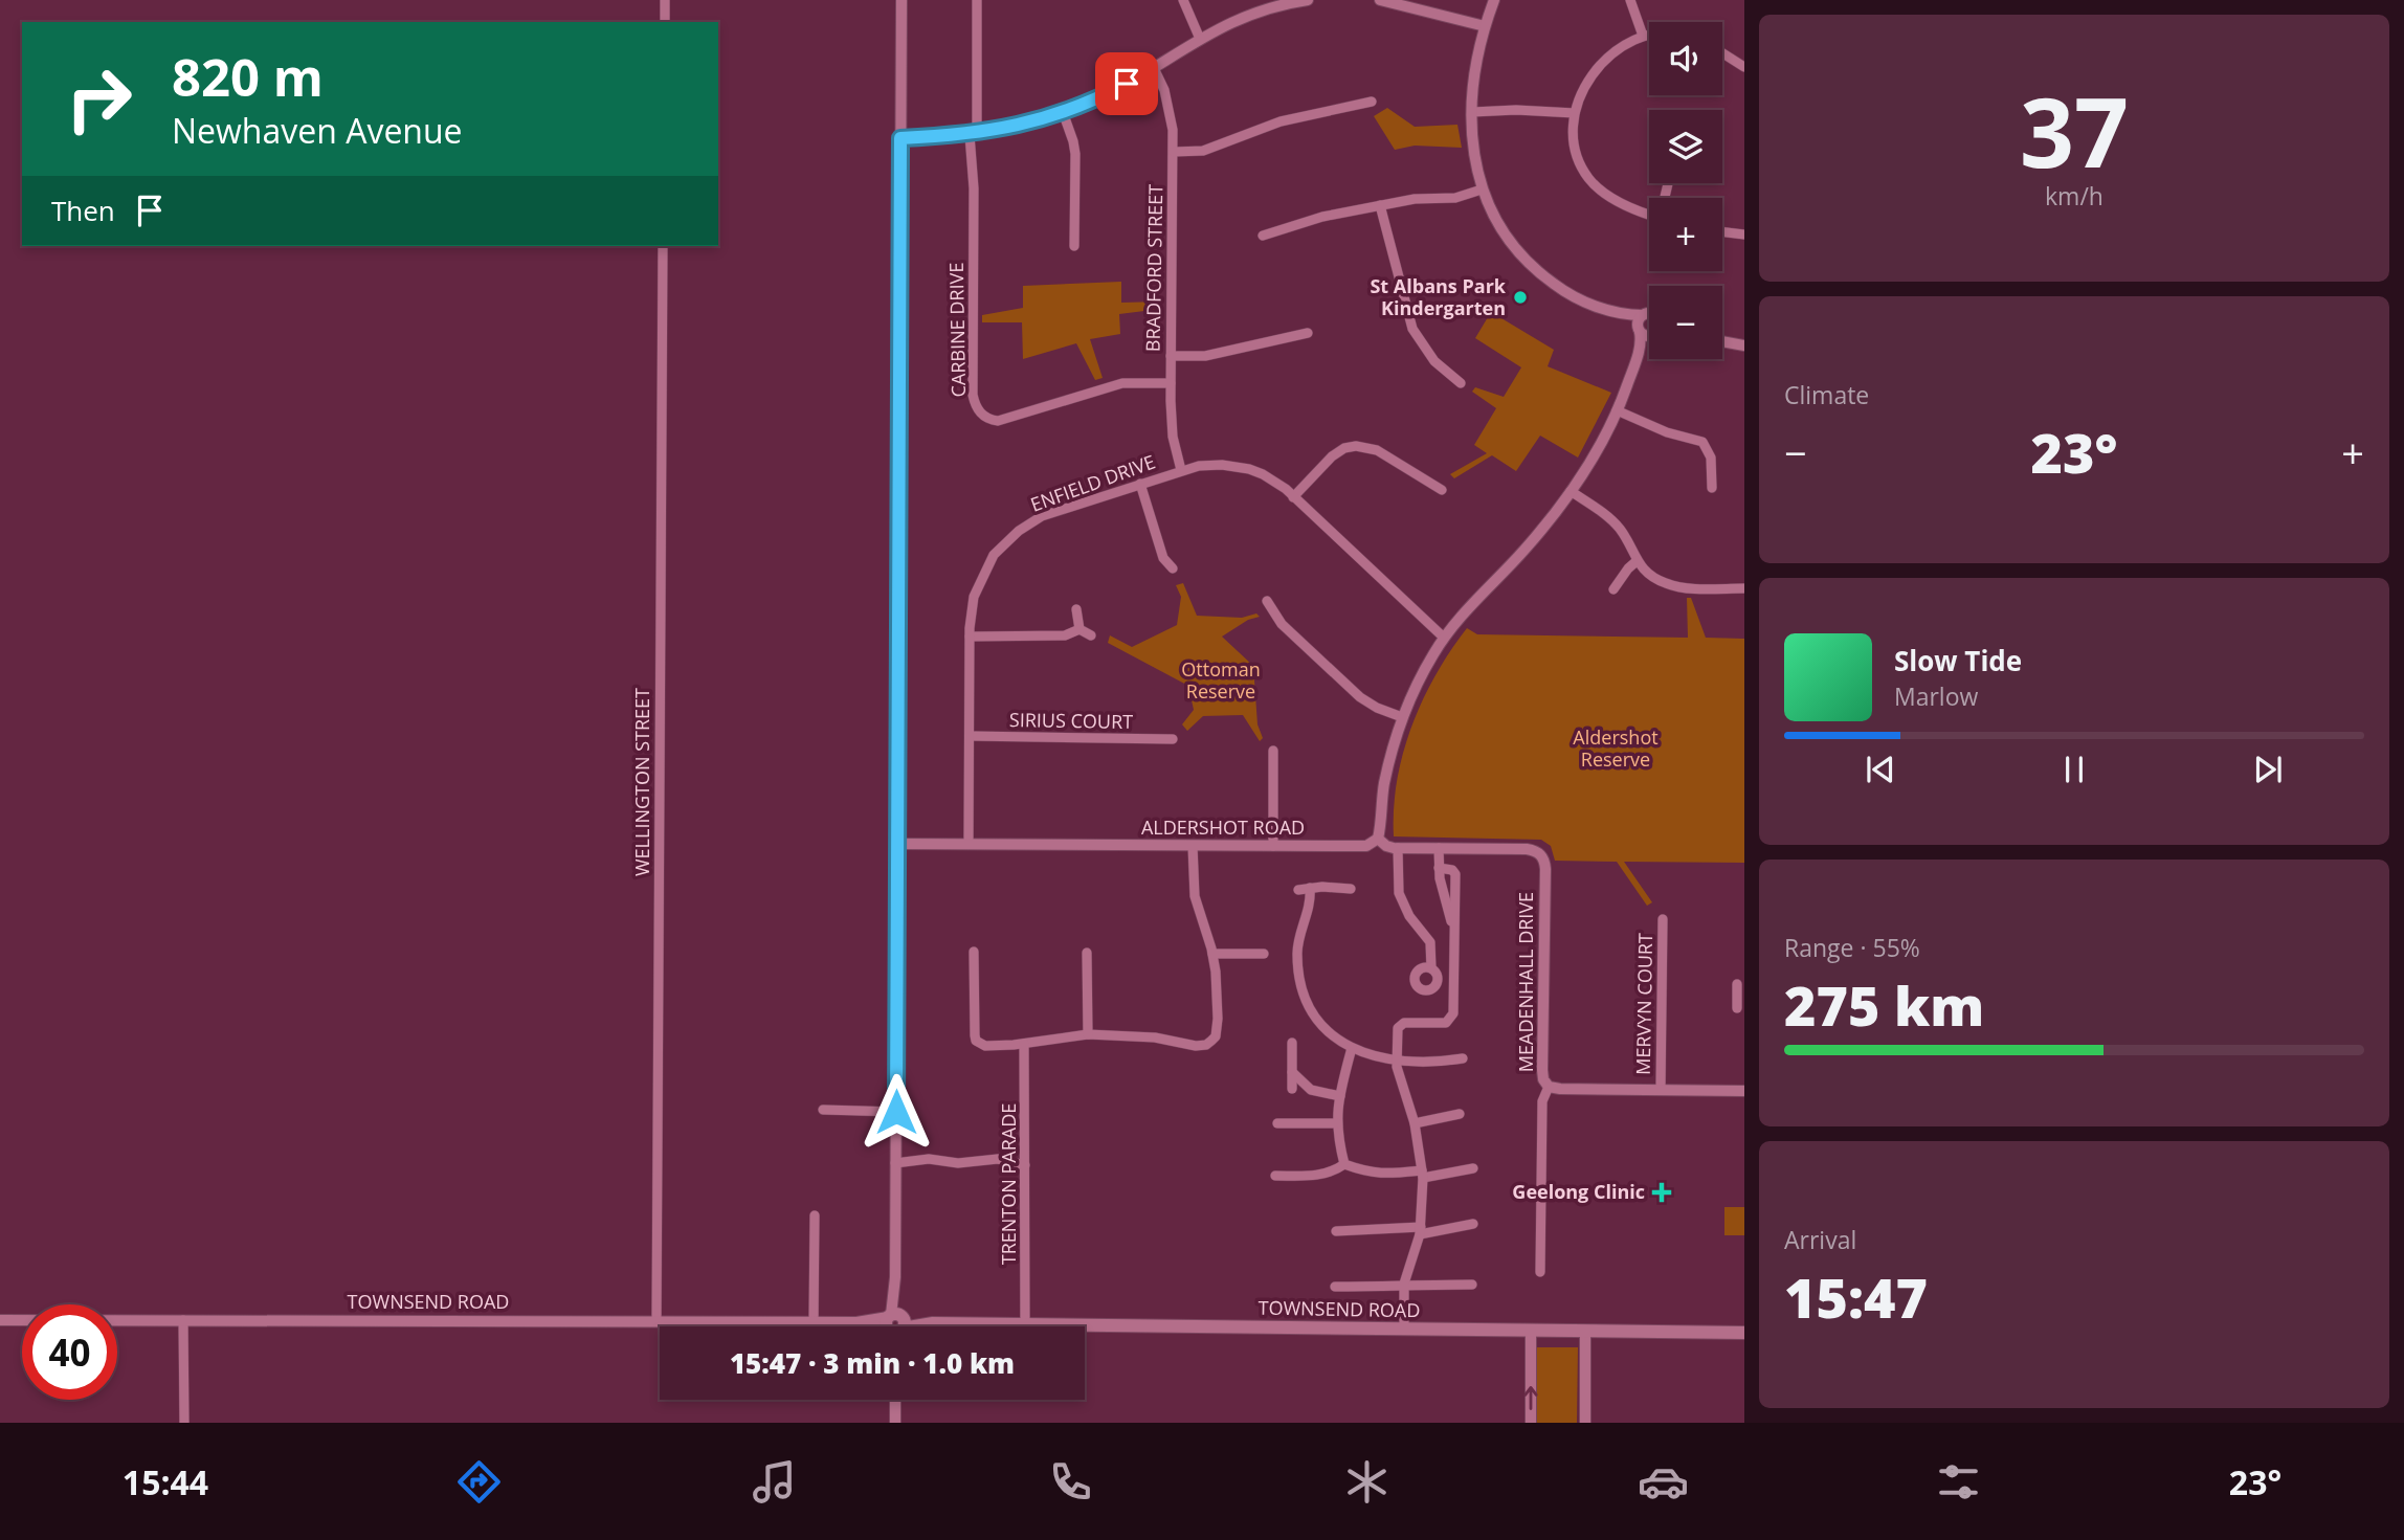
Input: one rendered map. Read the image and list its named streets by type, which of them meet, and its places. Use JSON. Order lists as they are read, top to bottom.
{
  "streets": {
    "main road": ["TOWNSEND ROAD"],
    "street": [
      "BRADFORD STREET",
      "CARBINE DRIVE",
      "ENFIELD DRIVE",
      "SIRIUS COURT",
      "WELLINGTON STREET",
      "ALDERSHOT ROAD",
      "MEADENHALL DRIVE",
      "MERVYN COURT",
      "TRENTON PARADE"
    ]
  },
  "crossings": [
    ["BRADFORD STREET", "CARBINE DRIVE"],
    ["BRADFORD STREET", "ENFIELD DRIVE"],
    ["ENFIELD DRIVE", "SIRIUS COURT"],
    ["ENFIELD DRIVE", "ALDERSHOT ROAD"],
    ["WELLINGTON STREET", "TOWNSEND ROAD"],
    ["MEADENHALL DRIVE", "MERVYN COURT"],
    ["TRENTON PARADE", "TOWNSEND ROAD"]
  ],
  "parks": ["Ottoman Reserve", "Aldershot Reserve"],
  "places": {
    "other": ["St Albans Park Kindergarten"],
    "health": ["Geelong Clinic"]
  },
  "page": {
    "tile": [
      ["37", "km/h"],
      "Climate",
      ["Range · 55%", "275 km"],
      ["Arrival", "15:47"]
    ],
    "map_buttons": ["+", "−"],
    "turn": ["820 m", "Newhaven Avenue"],
    "then": "Then",
    "heat": ["−", "23°", "+"],
    "song": ["Slow Tide", "Marlow"],
    "limit": "40",
    "trip": "15:47 · 3 min · 1.0 km",
    "tabs": ["15:44", "23°"]
  }
}
